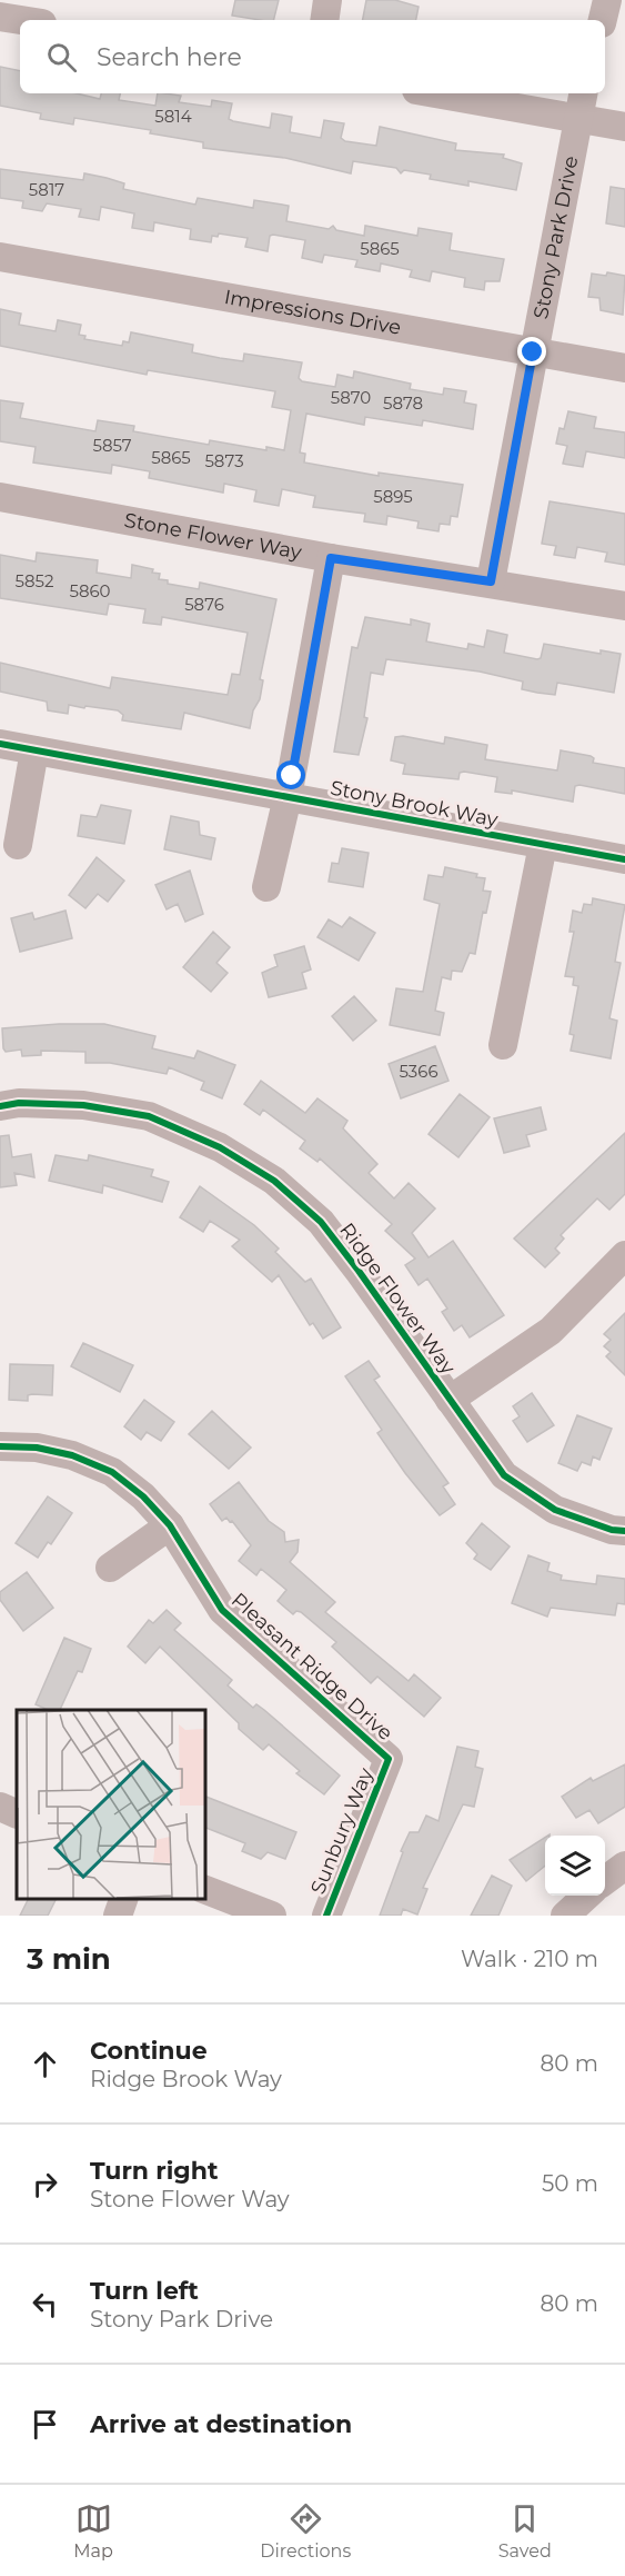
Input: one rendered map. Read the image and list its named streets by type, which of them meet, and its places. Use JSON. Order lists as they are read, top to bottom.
{
  "streets": {
    "street": [
      "Stony Park Drive",
      "Impressions Drive",
      "Stone Flower Way",
      "Stony Brook Way",
      "Ridge Flower Way",
      "Pleasant Ridge Drive",
      "Sunbury Way"
    ]
  },
  "crossings": [
    ["Stony Park Drive", "Impressions Drive"],
    ["Stony Park Drive", "Stone Flower Way"],
    ["Pleasant Ridge Drive", "Sunbury Way"]
  ],
  "house_numbers": [
    "5814",
    "5817",
    "5865",
    "5870",
    "5878",
    "5857",
    "5865",
    "5873",
    "5895",
    "5852",
    "5860",
    "5876",
    "5366"
  ],
  "page": {
    "search": "Search here",
    "heading": ["3 min", "Walk · 210 m"],
    "list": [
      ["Continue", "Ridge Brook Way", "80 m"],
      ["Turn right", "Stone Flower Way", "50 m"],
      ["Turn left", "Stony Park Drive", "80 m"],
      "Arrive at destination"
    ],
    "nav": ["Map", "Directions", "Saved"]
  }
}
